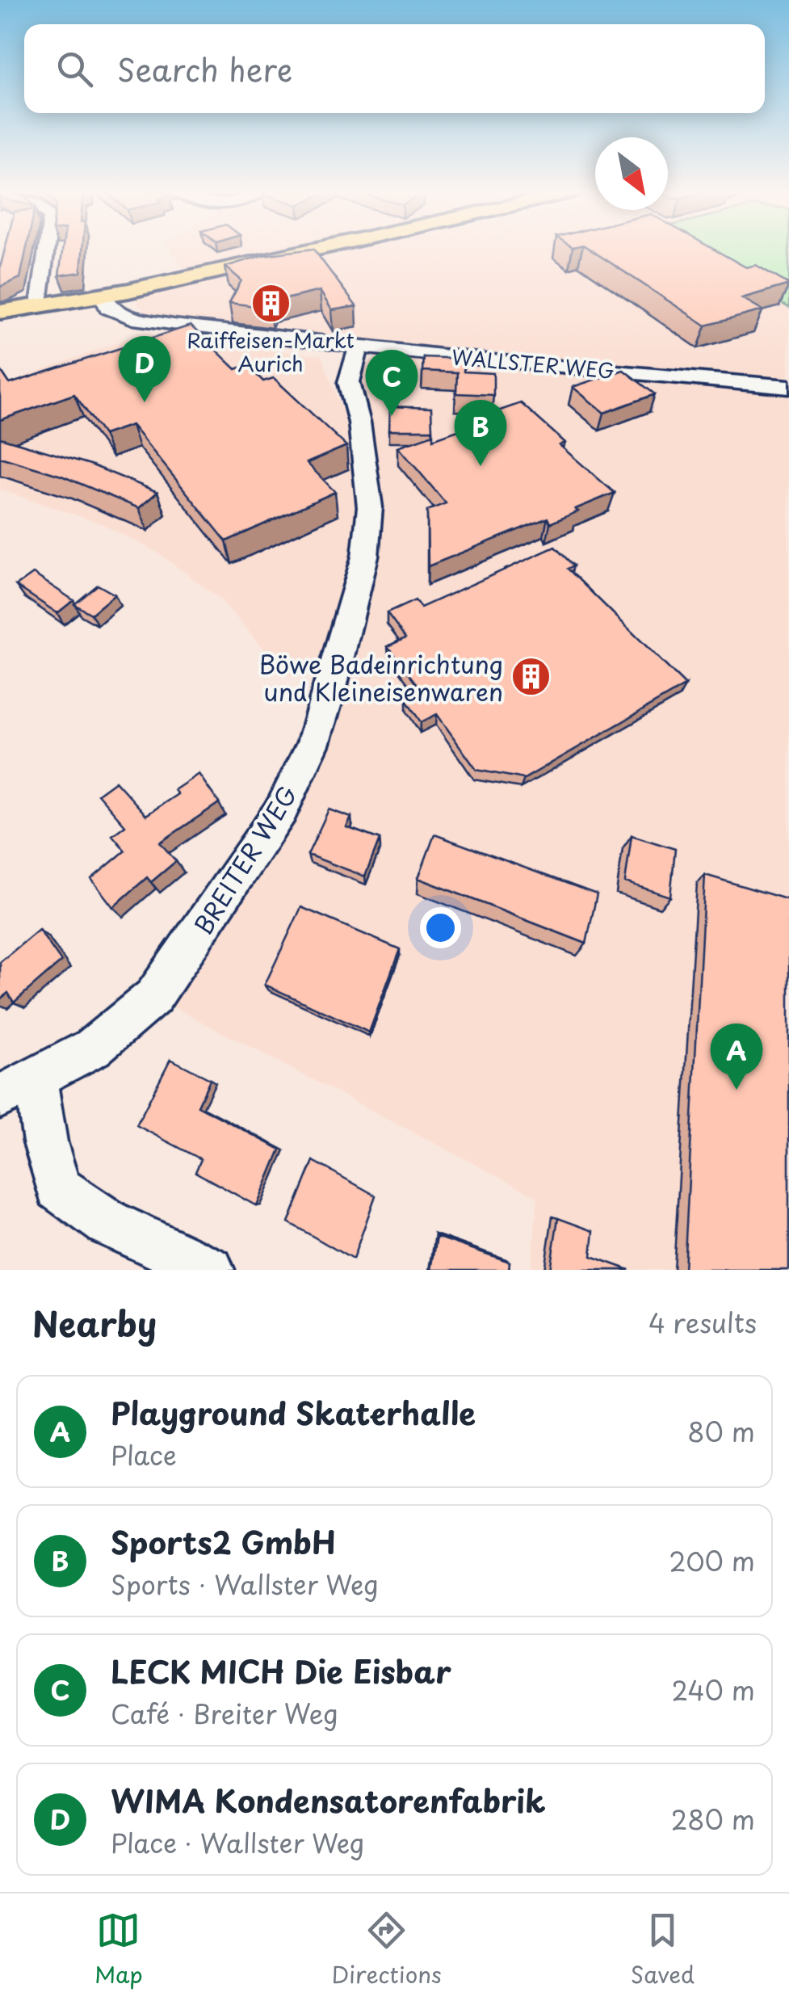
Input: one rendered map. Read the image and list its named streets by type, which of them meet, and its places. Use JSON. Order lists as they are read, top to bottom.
{
  "streets": {
    "street": ["WALLSTER WEG", "BREITER WEG"]
  },
  "crossings": [
    ["WALLSTER WEG", "BREITER WEG"]
  ],
  "places": {
    "building": ["Raiffeisen-Markt Aurich", "Böwe Badeinrichtung und Kleineisenwaren"]
  },
  "north": "bottom right",
  "page": {
    "search": "Search here",
    "pins": [
      "D",
      "C",
      "B",
      "A"
    ],
    "heading": ["Nearby", "4 results"],
    "list": [
      {
        "mark": "A",
        "name": "Playground Skaterhalle",
        "note": "Place",
        "value": "80 m"
      },
      {
        "mark": "B",
        "name": "Sports2 GmbH",
        "note": "Sports · Wallster Weg",
        "value": "200 m"
      },
      {
        "mark": "C",
        "name": "LECK MICH Die Eisbar",
        "note": "Café · Breiter Weg",
        "value": "240 m"
      },
      {
        "mark": "D",
        "name": "WIMA Kondensatorenfabrik",
        "note": "Place · Wallster Weg",
        "value": "280 m"
      }
    ],
    "nav": ["Map", "Directions", "Saved"]
  }
}
